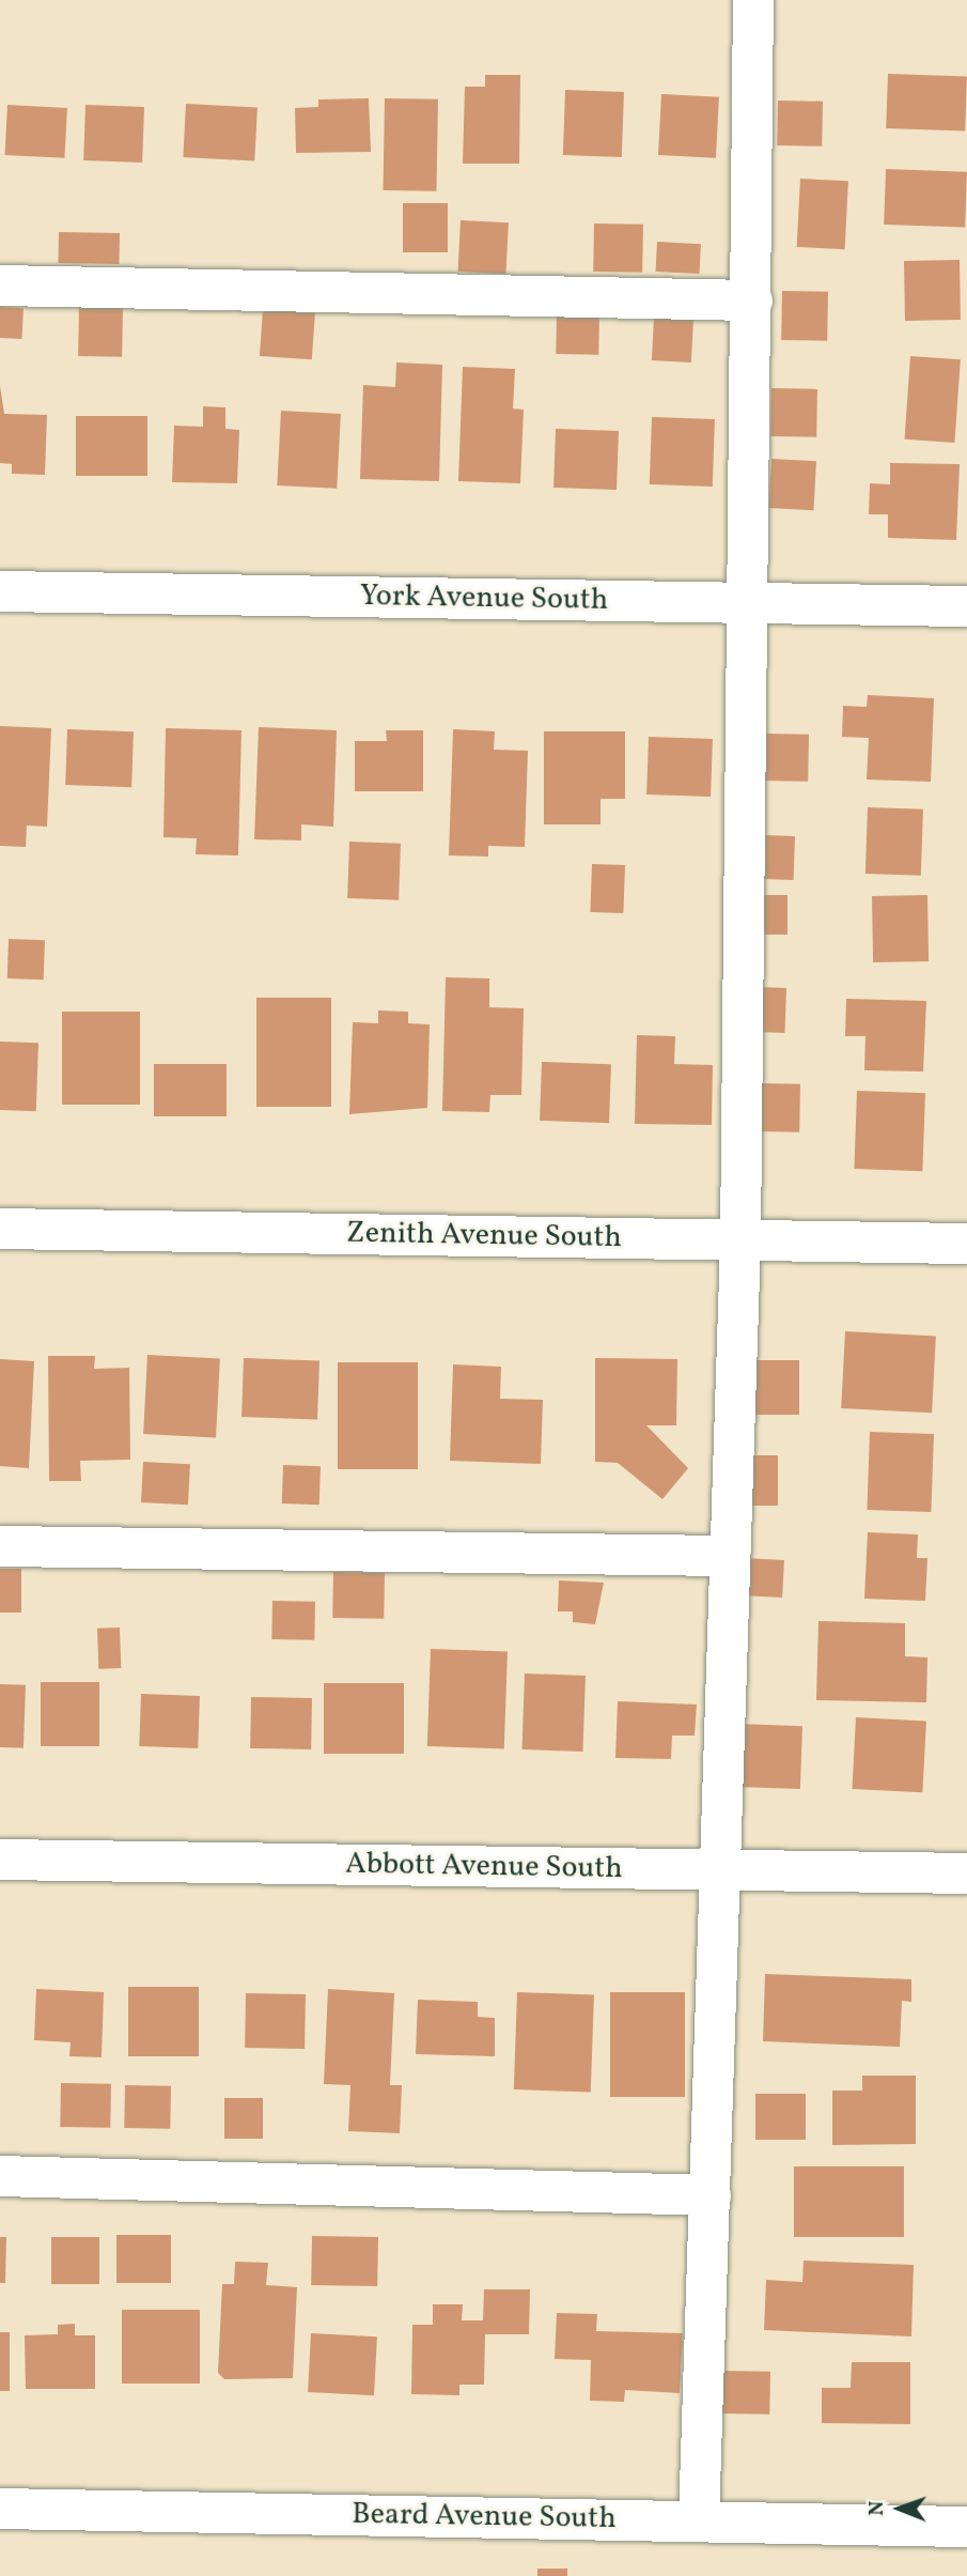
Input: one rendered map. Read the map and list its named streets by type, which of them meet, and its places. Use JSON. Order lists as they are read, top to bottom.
{
  "streets": {
    "street": [
      "York Avenue South",
      "Zenith Avenue South",
      "Abbott Avenue South",
      "Beard Avenue South"
    ]
  },
  "north": "left"
}
